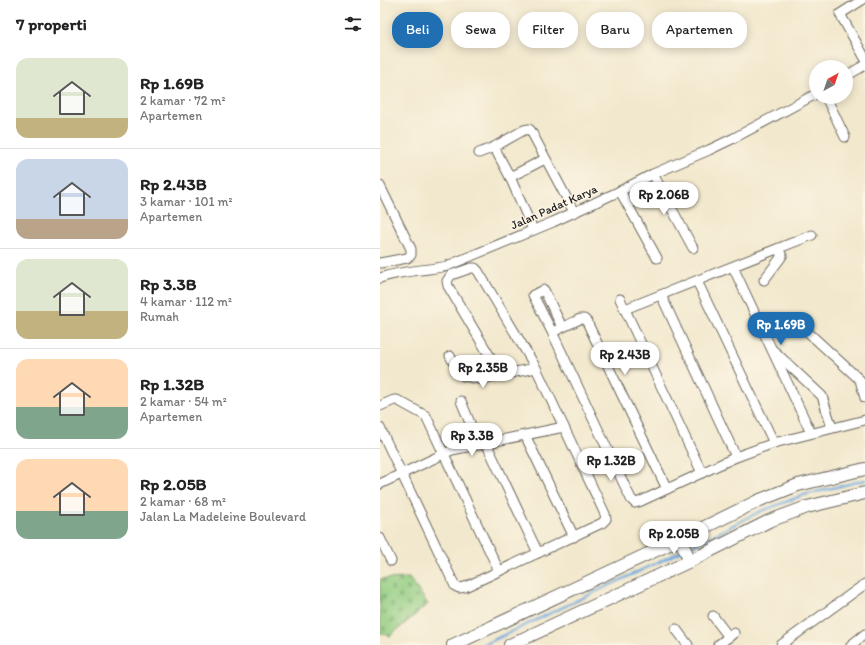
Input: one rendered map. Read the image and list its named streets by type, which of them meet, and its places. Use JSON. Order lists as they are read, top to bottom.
{
  "streets": {
    "street": ["Jalan Padat Karya"]
  },
  "north": "top right",
  "page": {
    "heading": "7 properti",
    "chip": [
      "Beli",
      "Sewa",
      "Filter",
      "Baru",
      "Apartemen"
    ],
    "list": [
      {
        "name": "Rp 1.69B",
        "note": "2 kamar · 72 m² · Apartemen"
      },
      {
        "name": "Rp 2.43B",
        "note": "3 kamar · 101 m² · Apartemen"
      },
      {
        "name": "Rp 3.3B",
        "note": "4 kamar · 112 m² · Rumah"
      },
      {
        "name": "Rp 1.32B",
        "note": "2 kamar · 54 m² · Apartemen"
      },
      {
        "name": "Rp 2.05B",
        "note": "2 kamar · 68 m² · Jalan La Madeleine Boulevard"
      }
    ],
    "price": [
      "Rp 2.06B",
      "Rp 1.69B",
      "Rp 2.43B",
      "Rp 2.35B",
      "Rp 3.3B",
      "Rp 1.32B",
      "Rp 2.05B"
    ]
  }
}
